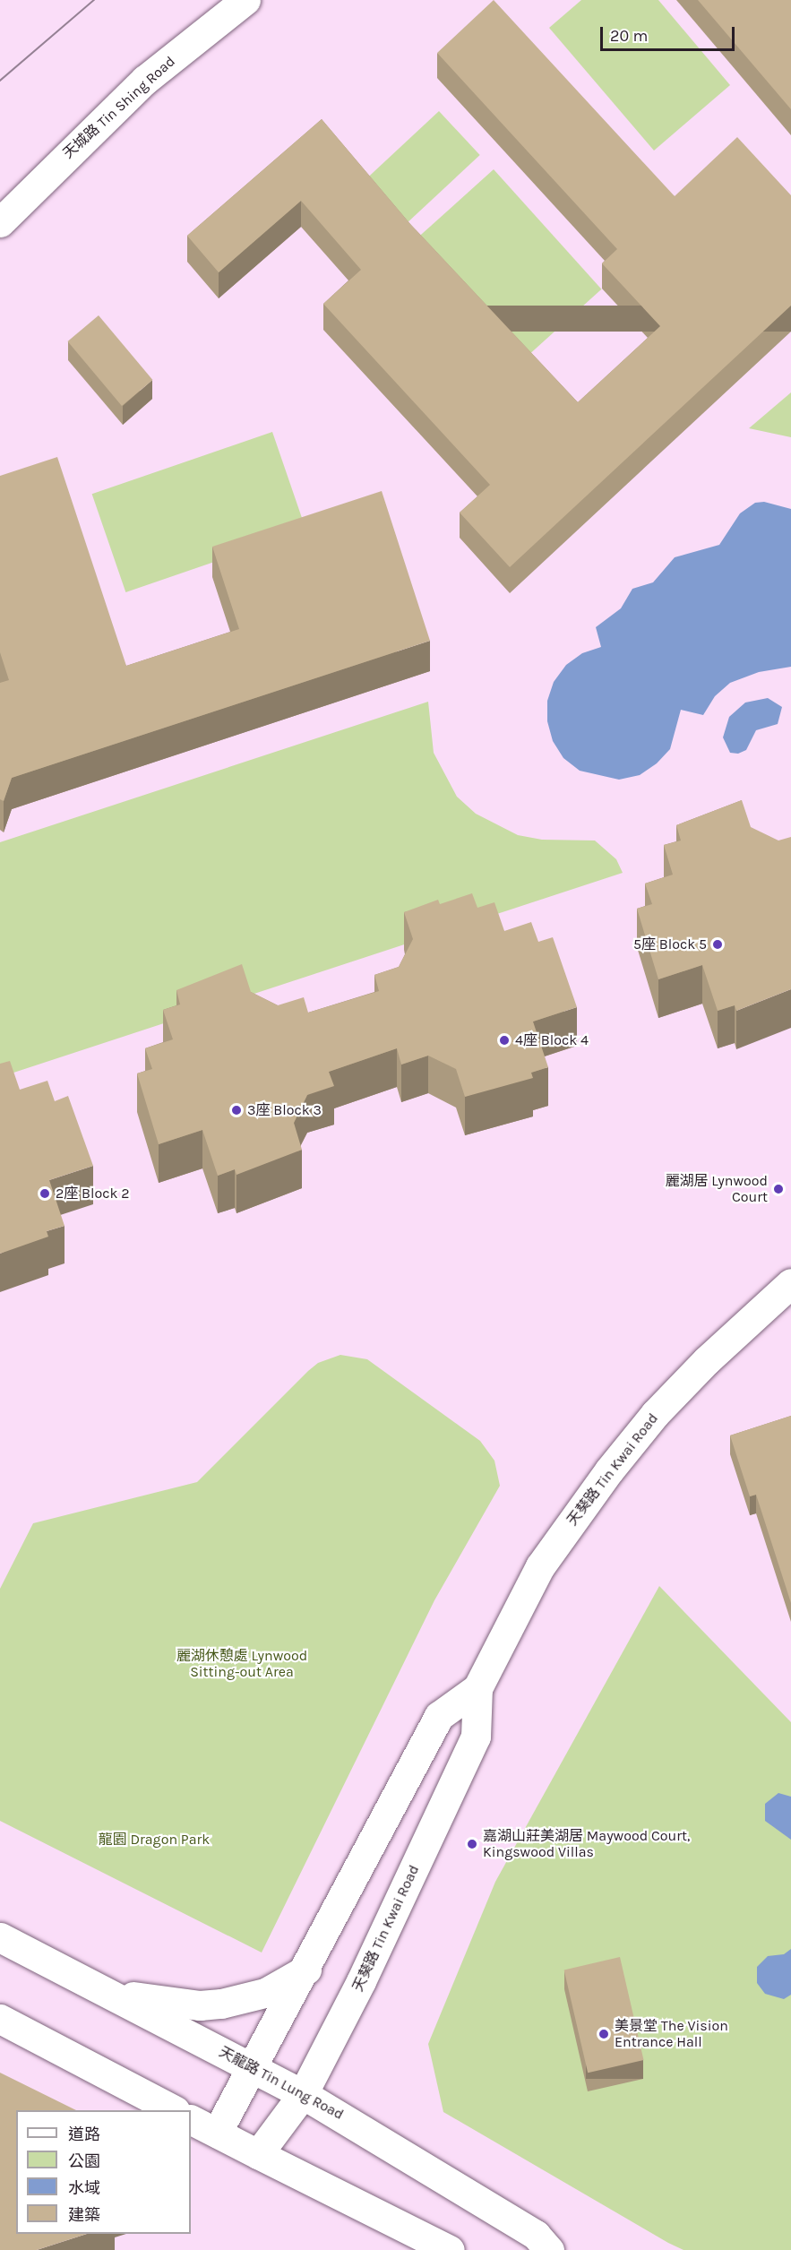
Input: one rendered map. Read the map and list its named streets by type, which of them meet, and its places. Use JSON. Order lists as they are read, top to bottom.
{
  "streets": {
    "street": ["天城路 Tin Shing Road", "天葵路 Tin Kwai Road", "天龍路 Tin Lung Road"]
  },
  "crossings": [
    ["天葵路 Tin Kwai Road", "天龍路 Tin Lung Road"]
  ],
  "parks": ["麗湖休憩處 Lynwood Sitting-out Area", "龍園 Dragon Park"],
  "places": [
    "5座 Block 5",
    "4座 Block 4",
    "3座 Block 3",
    "麗湖居 Lynwood Court",
    "2座 Block 2",
    "嘉湖山莊美湖居 Maywood Court, Kingswood Villas",
    "美景堂 The Vision Entrance Hall"
  ],
  "legend": [
    "道路",
    "公園",
    "水域",
    "建築"
  ],
  "scale_bar": "20 m"
}
